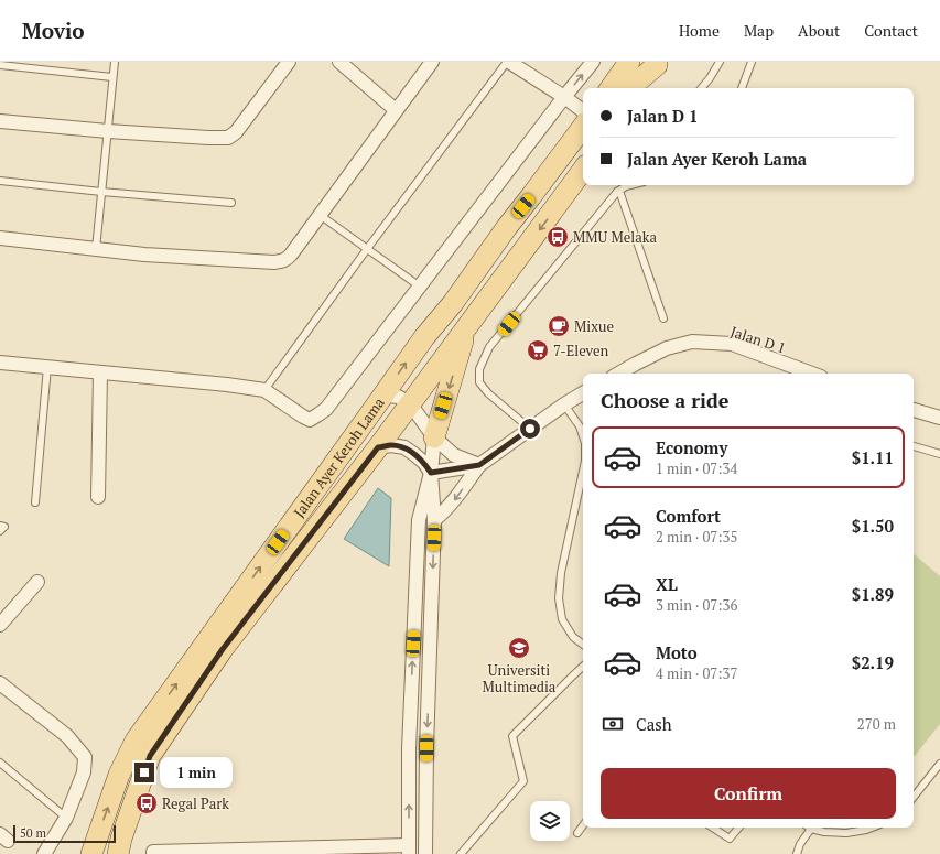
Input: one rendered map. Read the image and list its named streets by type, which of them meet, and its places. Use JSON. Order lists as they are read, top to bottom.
{
  "streets": {
    "main road": ["Jalan Ayer Keroh Lama"],
    "street": ["Jalan D 1"]
  },
  "places": {
    "bus stop": ["MMU Melaka", "Regal Park"],
    "cafe": ["Mixue"],
    "supermarket": ["7-Eleven"],
    "school or university": ["Universiti Multimedia"]
  },
  "scale_bar": "50 m",
  "page": {
    "header": "Movio",
    "nav": [
      "Home",
      "Map",
      "About",
      "Contact"
    ],
    "banner": ["Jalan D 1", "Jalan Ayer Keroh Lama"],
    "heading": "Choose a ride",
    "list": [
      {
        "name": "Economy",
        "note": "1 min · 07:34",
        "value": "$1.11"
      },
      {
        "name": "Comfort",
        "note": "2 min · 07:35",
        "value": "$1.50"
      },
      {
        "name": "XL",
        "note": "3 min · 07:36",
        "value": "$1.89"
      },
      {
        "name": "Moto",
        "note": "4 min · 07:37",
        "value": "$2.19"
      }
    ],
    "pay": ["Cash", "270 m"],
    "bubble": "1 min",
    "buttons": "Confirm",
    "scale": "50 m"
  }
}
